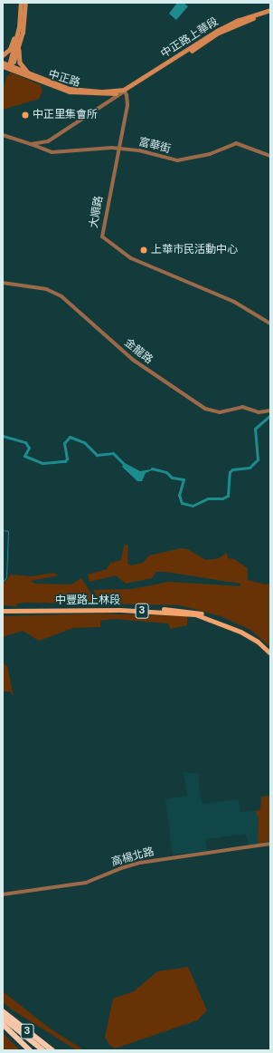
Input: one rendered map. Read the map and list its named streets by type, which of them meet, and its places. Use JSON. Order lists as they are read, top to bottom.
{
  "streets": {
    "highway": ["3"],
    "main road": ["中正路上華段", "中正路", "中豐路上林段"],
    "street": [
      "富華街",
      "大順路",
      "金龍路",
      "高楊北路"
    ]
  },
  "crossings": [
    ["中正路上華段", "中正路"],
    ["中正路上華段", "大順路"],
    ["中正路", "大順路"],
    ["富華街", "大順路"]
  ],
  "places": ["中正里集會所", "上華市民活動中心"]
}
